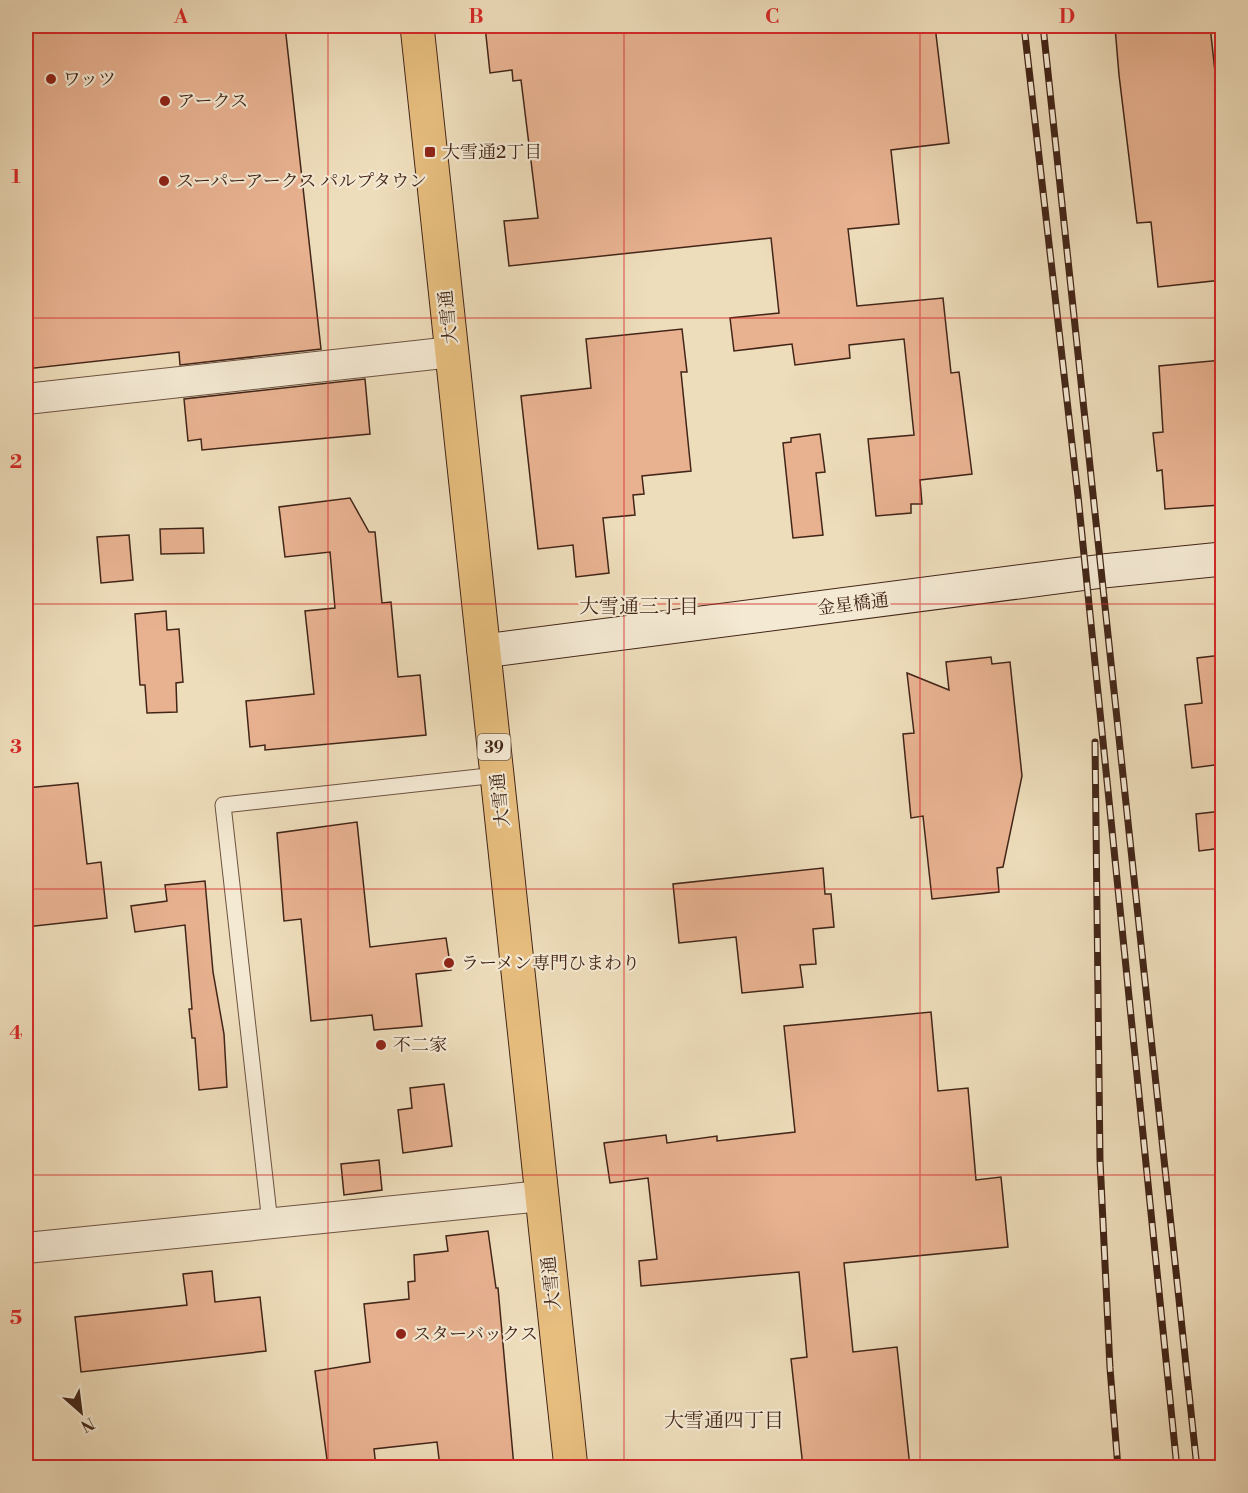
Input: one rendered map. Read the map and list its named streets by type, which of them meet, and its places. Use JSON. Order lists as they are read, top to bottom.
{
  "streets": {
    "highway": ["大雪通", "39"],
    "street": ["金星橋通"]
  },
  "crossings": [
    ["大雪通", "金星橋通"]
  ],
  "districts": ["大雪通三丁目", "大雪通四丁目"],
  "places": {
    "other": [
      "ワッツ",
      "アークス",
      "スーパーアークス パルプタウン",
      "ラーメン専門ひまわり",
      "不二家",
      "スターバックス"
    ],
    "transit": ["大雪通2丁目"]
  },
  "north": "bottom right",
  "grid": {
    "columns": [
      "A",
      "B",
      "C",
      "D"
    ],
    "rows": [
      "1",
      "2",
      "3",
      "4",
      "5"
    ]
  }
}
